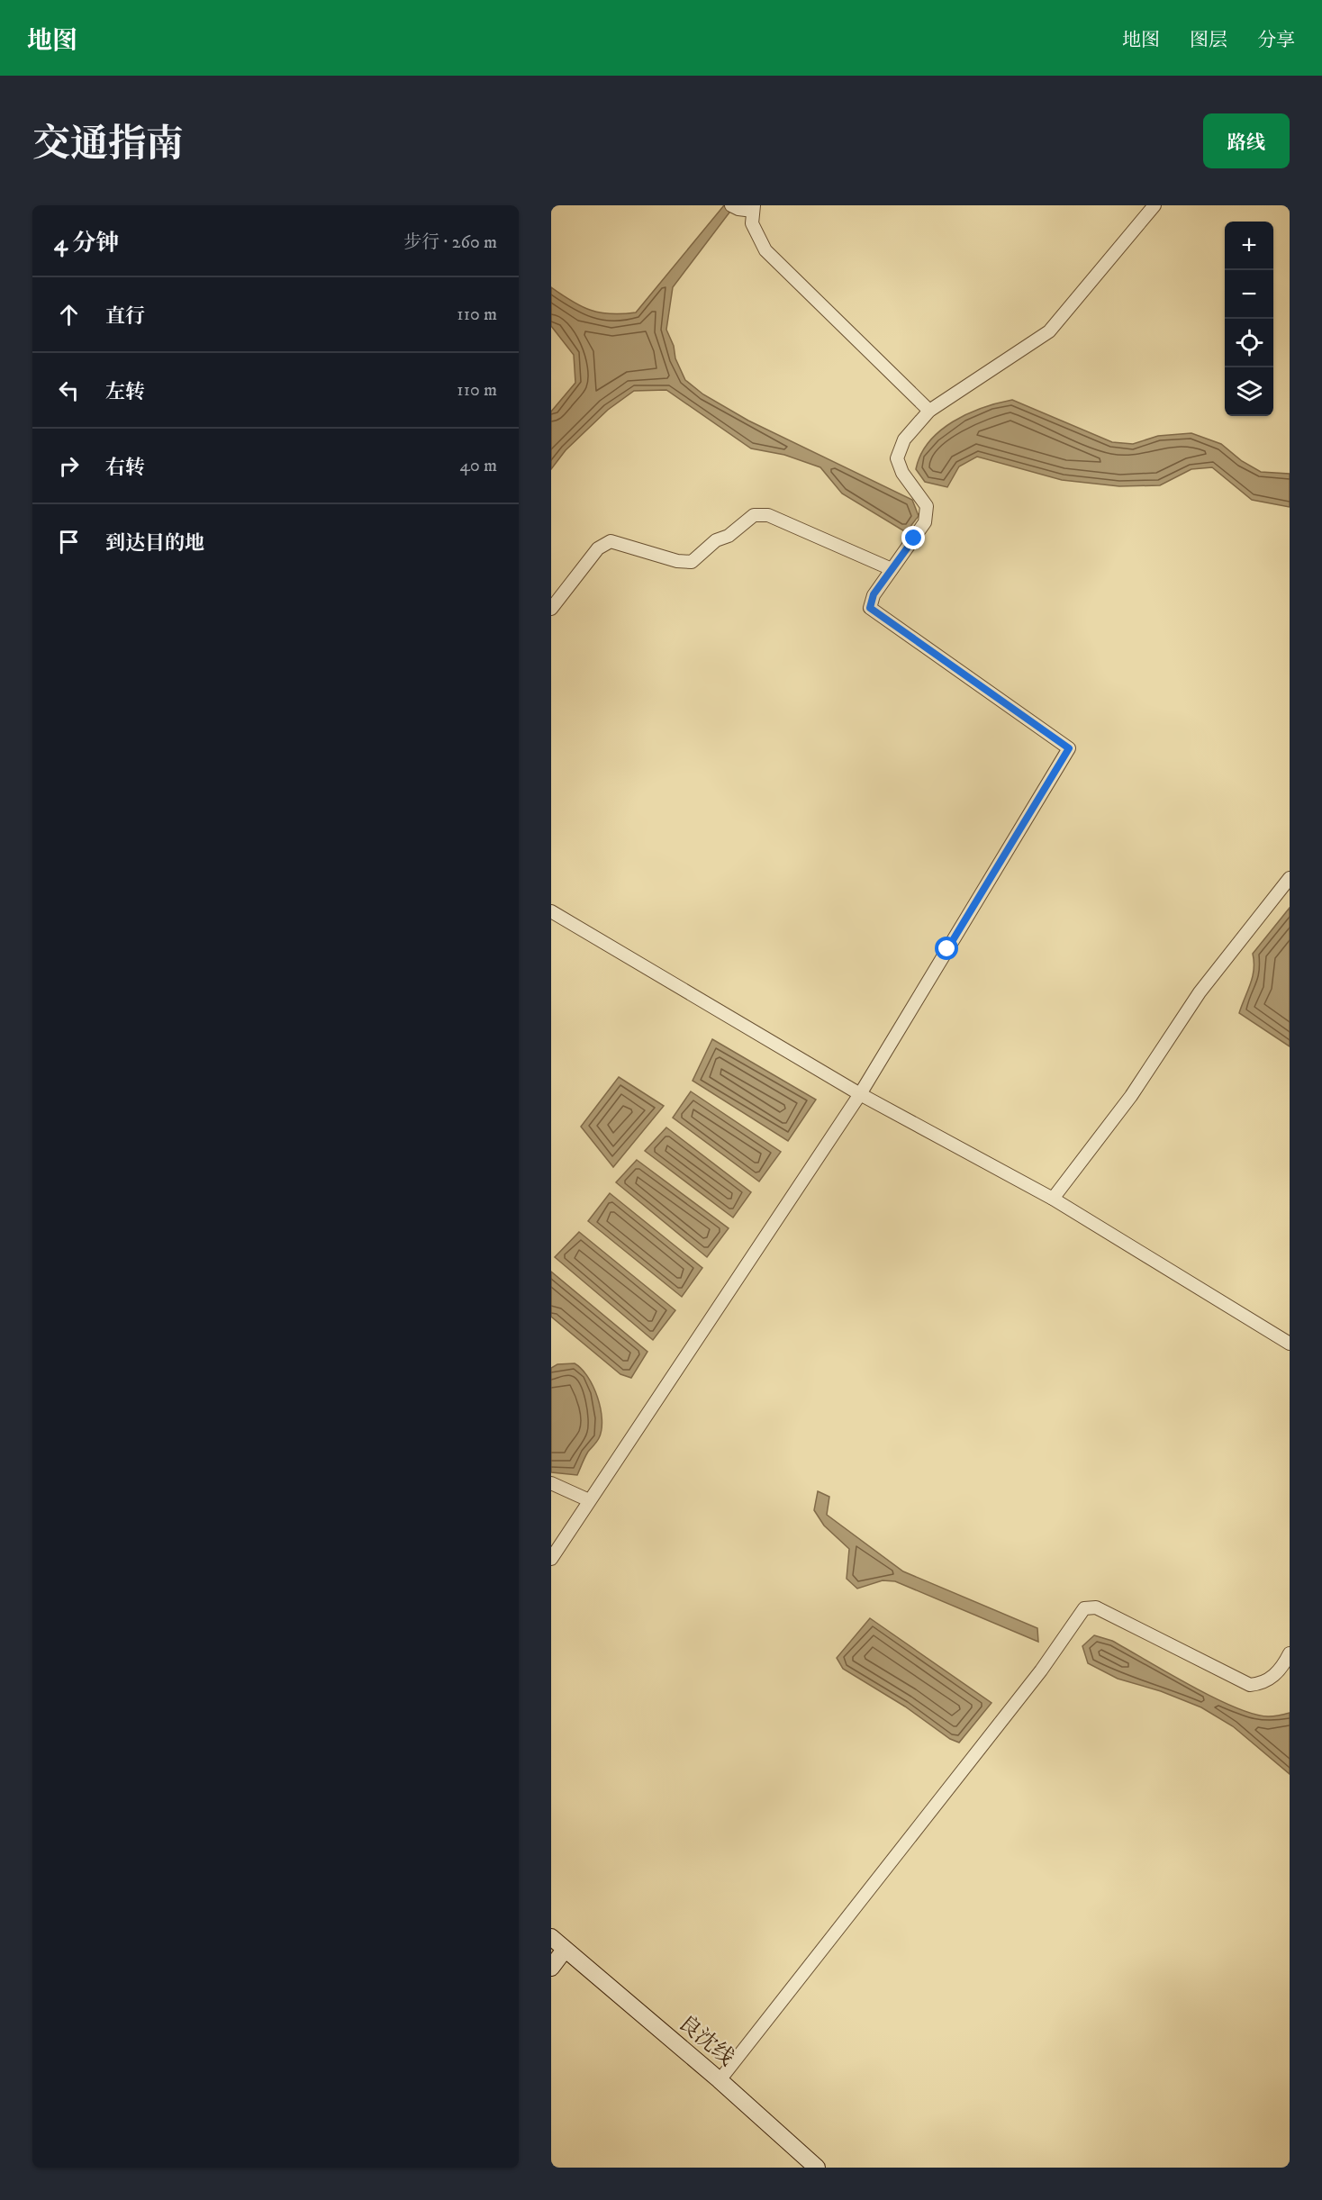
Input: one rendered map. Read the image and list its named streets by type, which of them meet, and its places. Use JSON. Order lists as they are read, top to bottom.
{
  "streets": {
    "street": ["良沈线"]
  },
  "page": {
    "header": "地图",
    "nav": ["地图", "图层", "分享"],
    "title": "交通指南",
    "buttons": "路线",
    "heading": ["4 分钟", "步行 · 260 m"],
    "map_buttons": ["+", "−"],
    "list": [
      ["直行", "110 m"],
      ["左转", "110 m"],
      ["右转", "40 m"],
      "到达目的地"
    ]
  }
}
